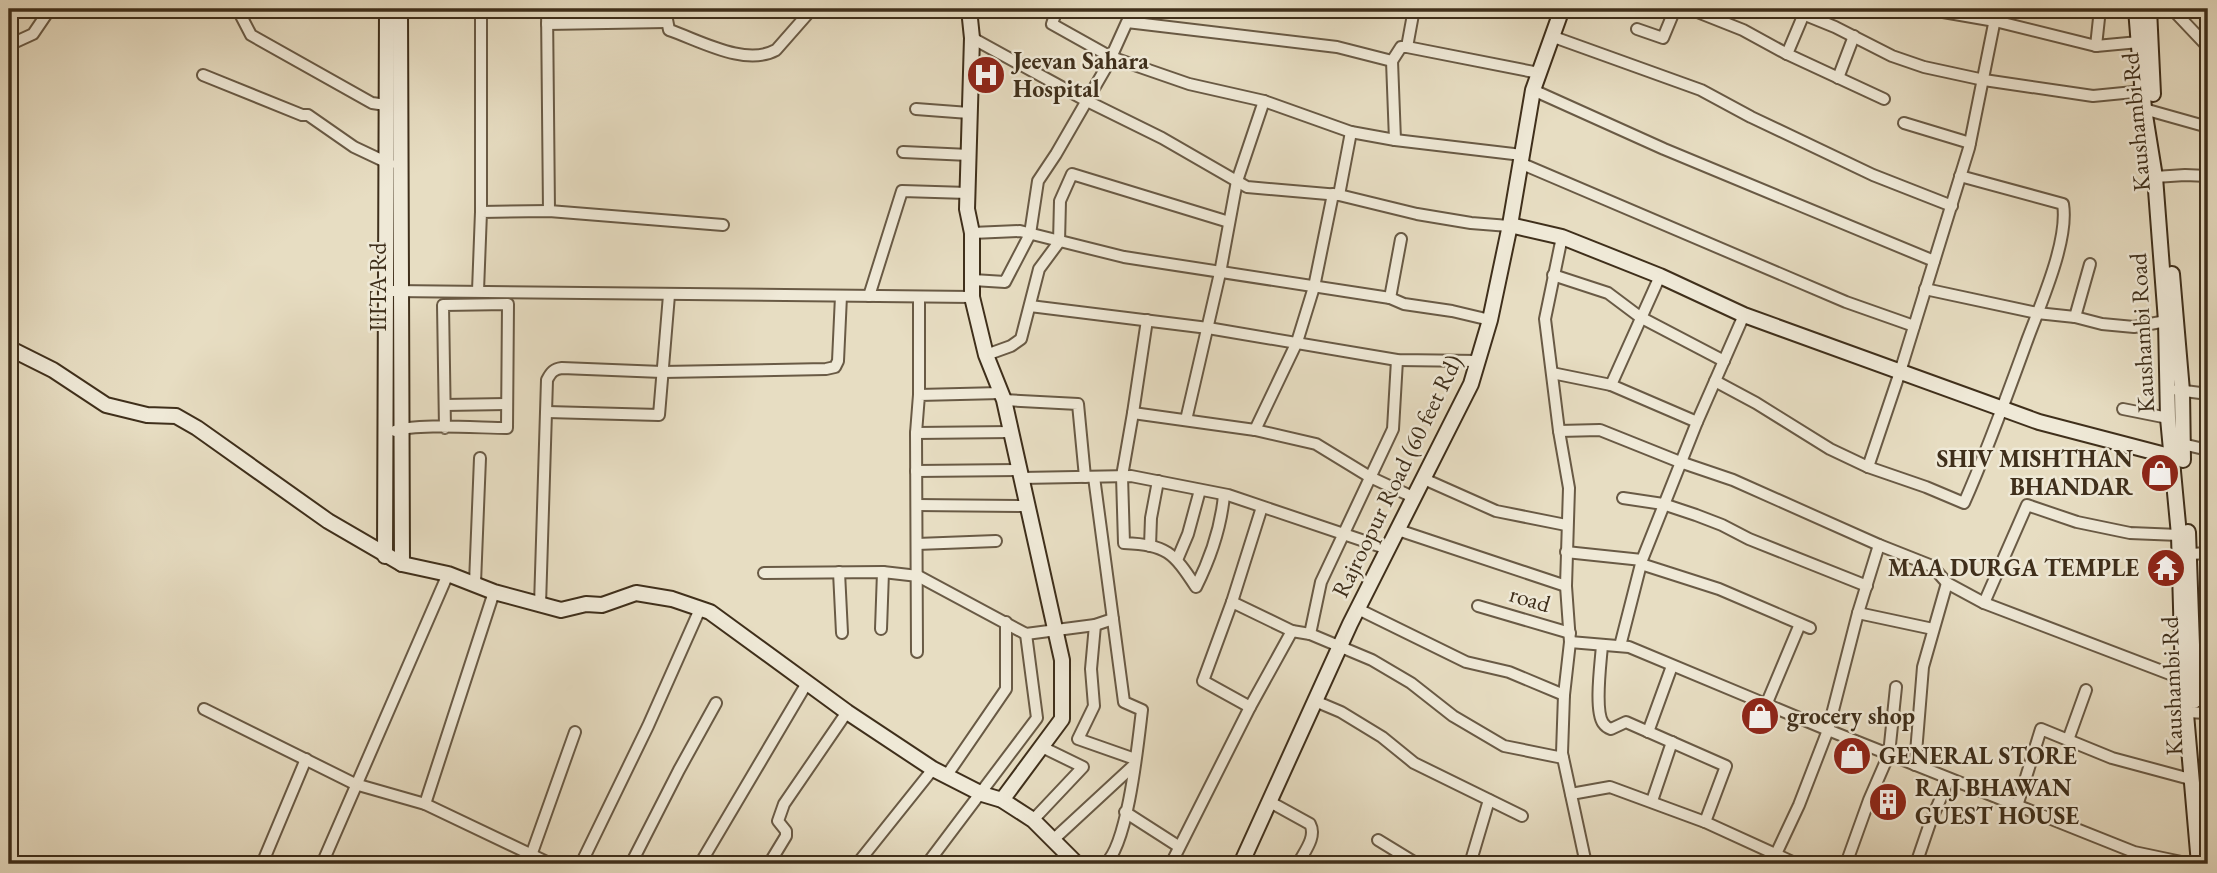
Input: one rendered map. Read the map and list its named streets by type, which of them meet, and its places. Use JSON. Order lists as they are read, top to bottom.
{
  "streets": {
    "street": [
      "Kaushambi Rd",
      "IIITA Rd",
      "Kaushambi Road",
      "Rajroopur Road (60 feet Rd)",
      "road"
    ]
  },
  "crossings": [
    ["Kaushambi Rd", "Kaushambi Road"]
  ],
  "places": {
    "hospital": ["Jeevan Sahara Hospital"],
    "shop": ["SHIV MISHTHAN BHANDAR", "grocery shop", "GENERAL STORE"],
    "temple": ["MAA DURGA TEMPLE"],
    "building": ["RAJ BHAWAN GUEST HOUSE"]
  }
}
